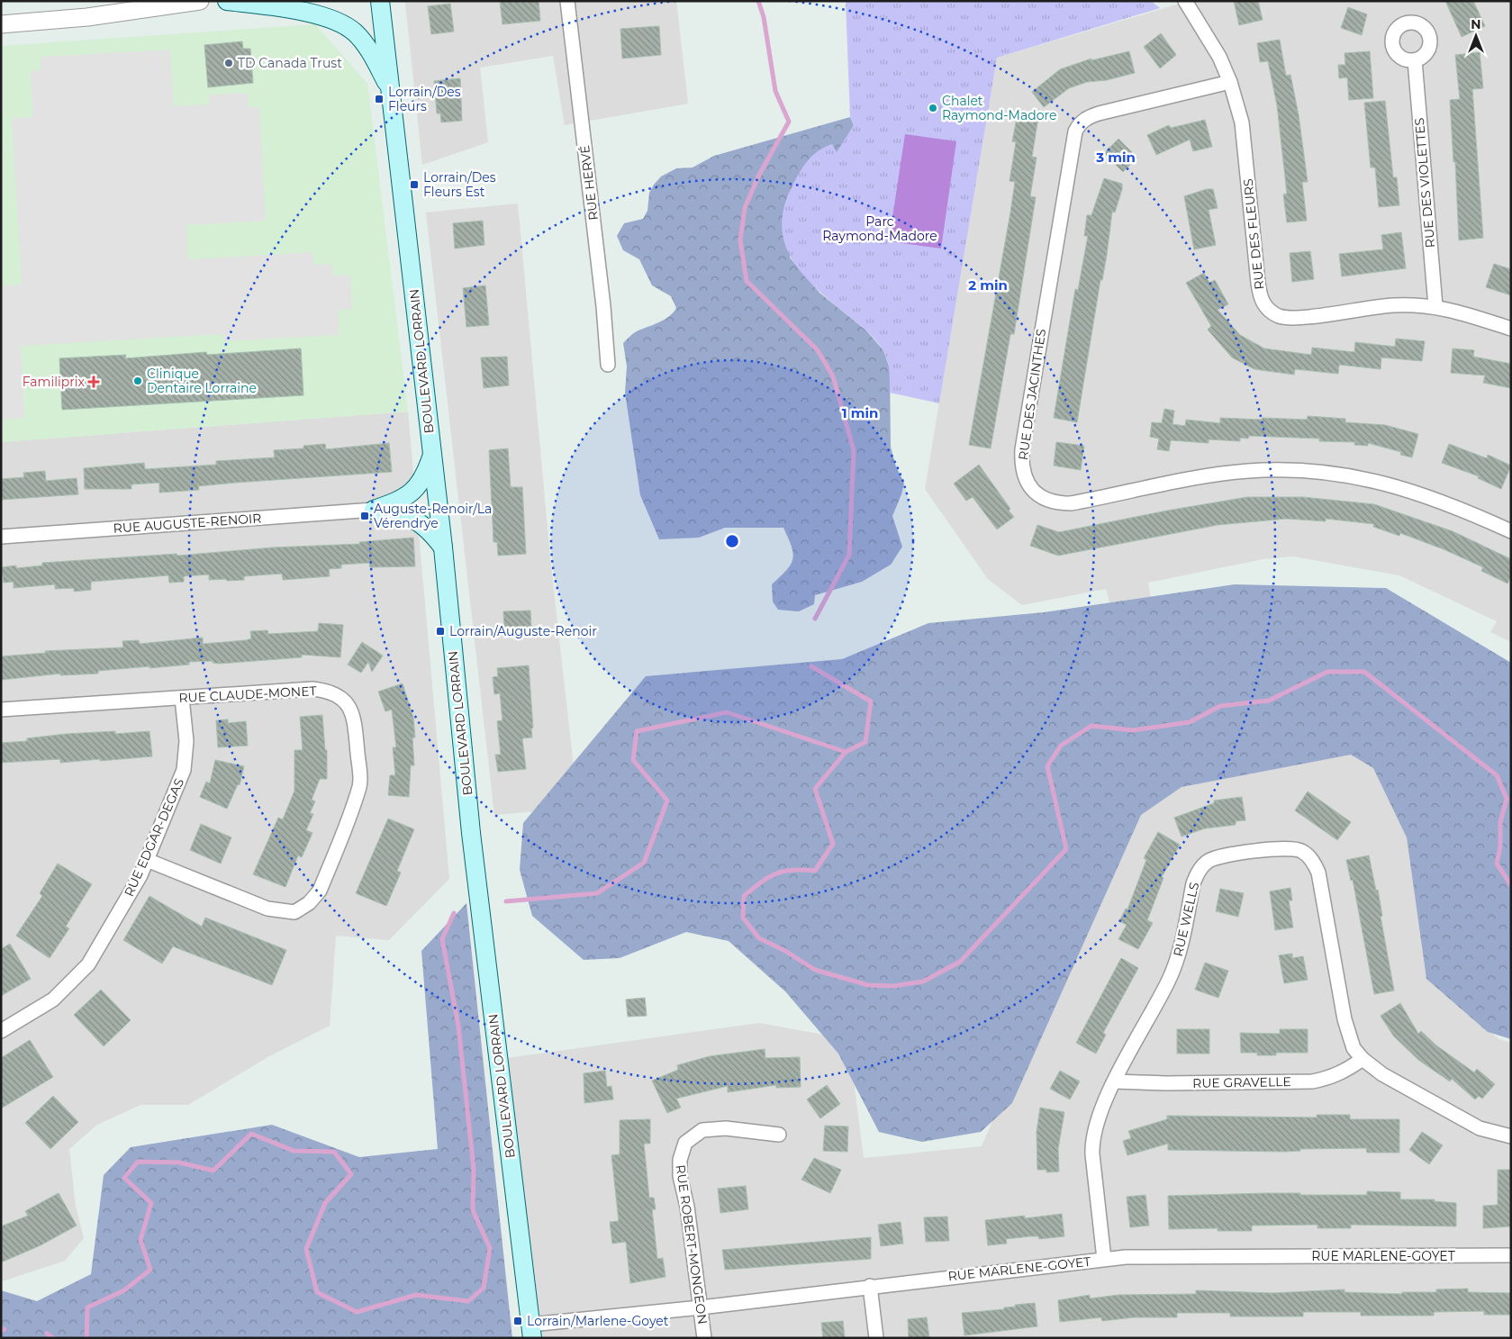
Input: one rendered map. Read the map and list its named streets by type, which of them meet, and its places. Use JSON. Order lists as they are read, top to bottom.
{
  "streets": {
    "main road": ["BOULEVARD LORRAIN"],
    "street": [
      "RUE HERVÉ",
      "RUE DES VIOLETTES",
      "RUE DES FLEURS",
      "RUE DES JACINTHES",
      "RUE AUGUSTE-RENOIR",
      "RUE CLAUDE-MONET",
      "RUE EDGAR-DEGAS",
      "RUE WELLS",
      "RUE GRAVELLE",
      "RUE ROBERT-MONGEON",
      "RUE MARLENE-GOYET"
    ]
  },
  "crossings": [
    ["RUE DES VIOLETTES", "RUE DES FLEURS"],
    ["RUE DES FLEURS", "RUE DES JACINTHES"],
    ["BOULEVARD LORRAIN", "RUE MARLENE-GOYET"],
    ["RUE CLAUDE-MONET", "RUE EDGAR-DEGAS"],
    ["RUE WELLS", "RUE GRAVELLE"],
    ["RUE WELLS", "RUE MARLENE-GOYET"],
    ["RUE ROBERT-MONGEON", "RUE MARLENE-GOYET"]
  ],
  "parks": ["Parc Raymond-Madore"],
  "places": {
    "other": ["TD Canada Trust", "Chalet Raymond-Madore", "Clinique Dentaire Lorraine"],
    "transit": [
      "Lorrain/Des Fleurs",
      "Lorrain/Des Fleurs Est",
      "Auguste-Renoir/La Vérendrye",
      "Lorrain/Auguste-Renoir",
      "Lorrain/Marlene-Goyet"
    ],
    "health": ["Familiprix"]
  },
  "north": "top",
  "rings": ["3 min", "2 min", "1 min"]
}
